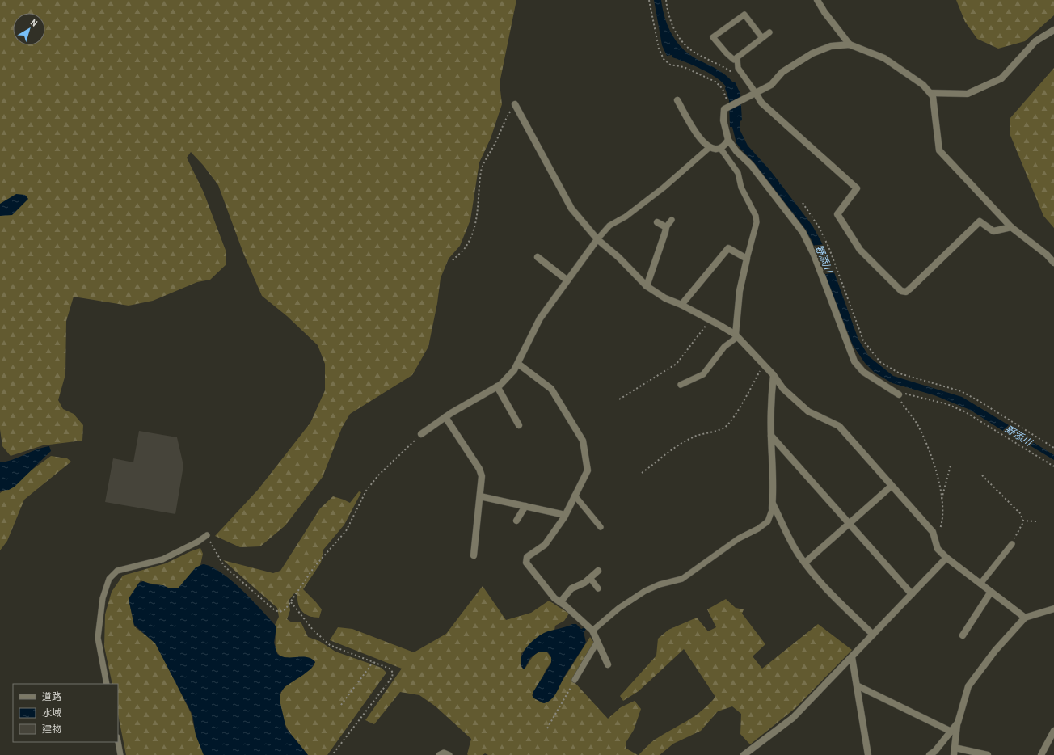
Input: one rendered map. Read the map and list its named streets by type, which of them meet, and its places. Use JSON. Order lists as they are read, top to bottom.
{
  "water": ["野添川"],
  "legend": ["道路", "水域", "建物"],
  "north": "top right"
}
